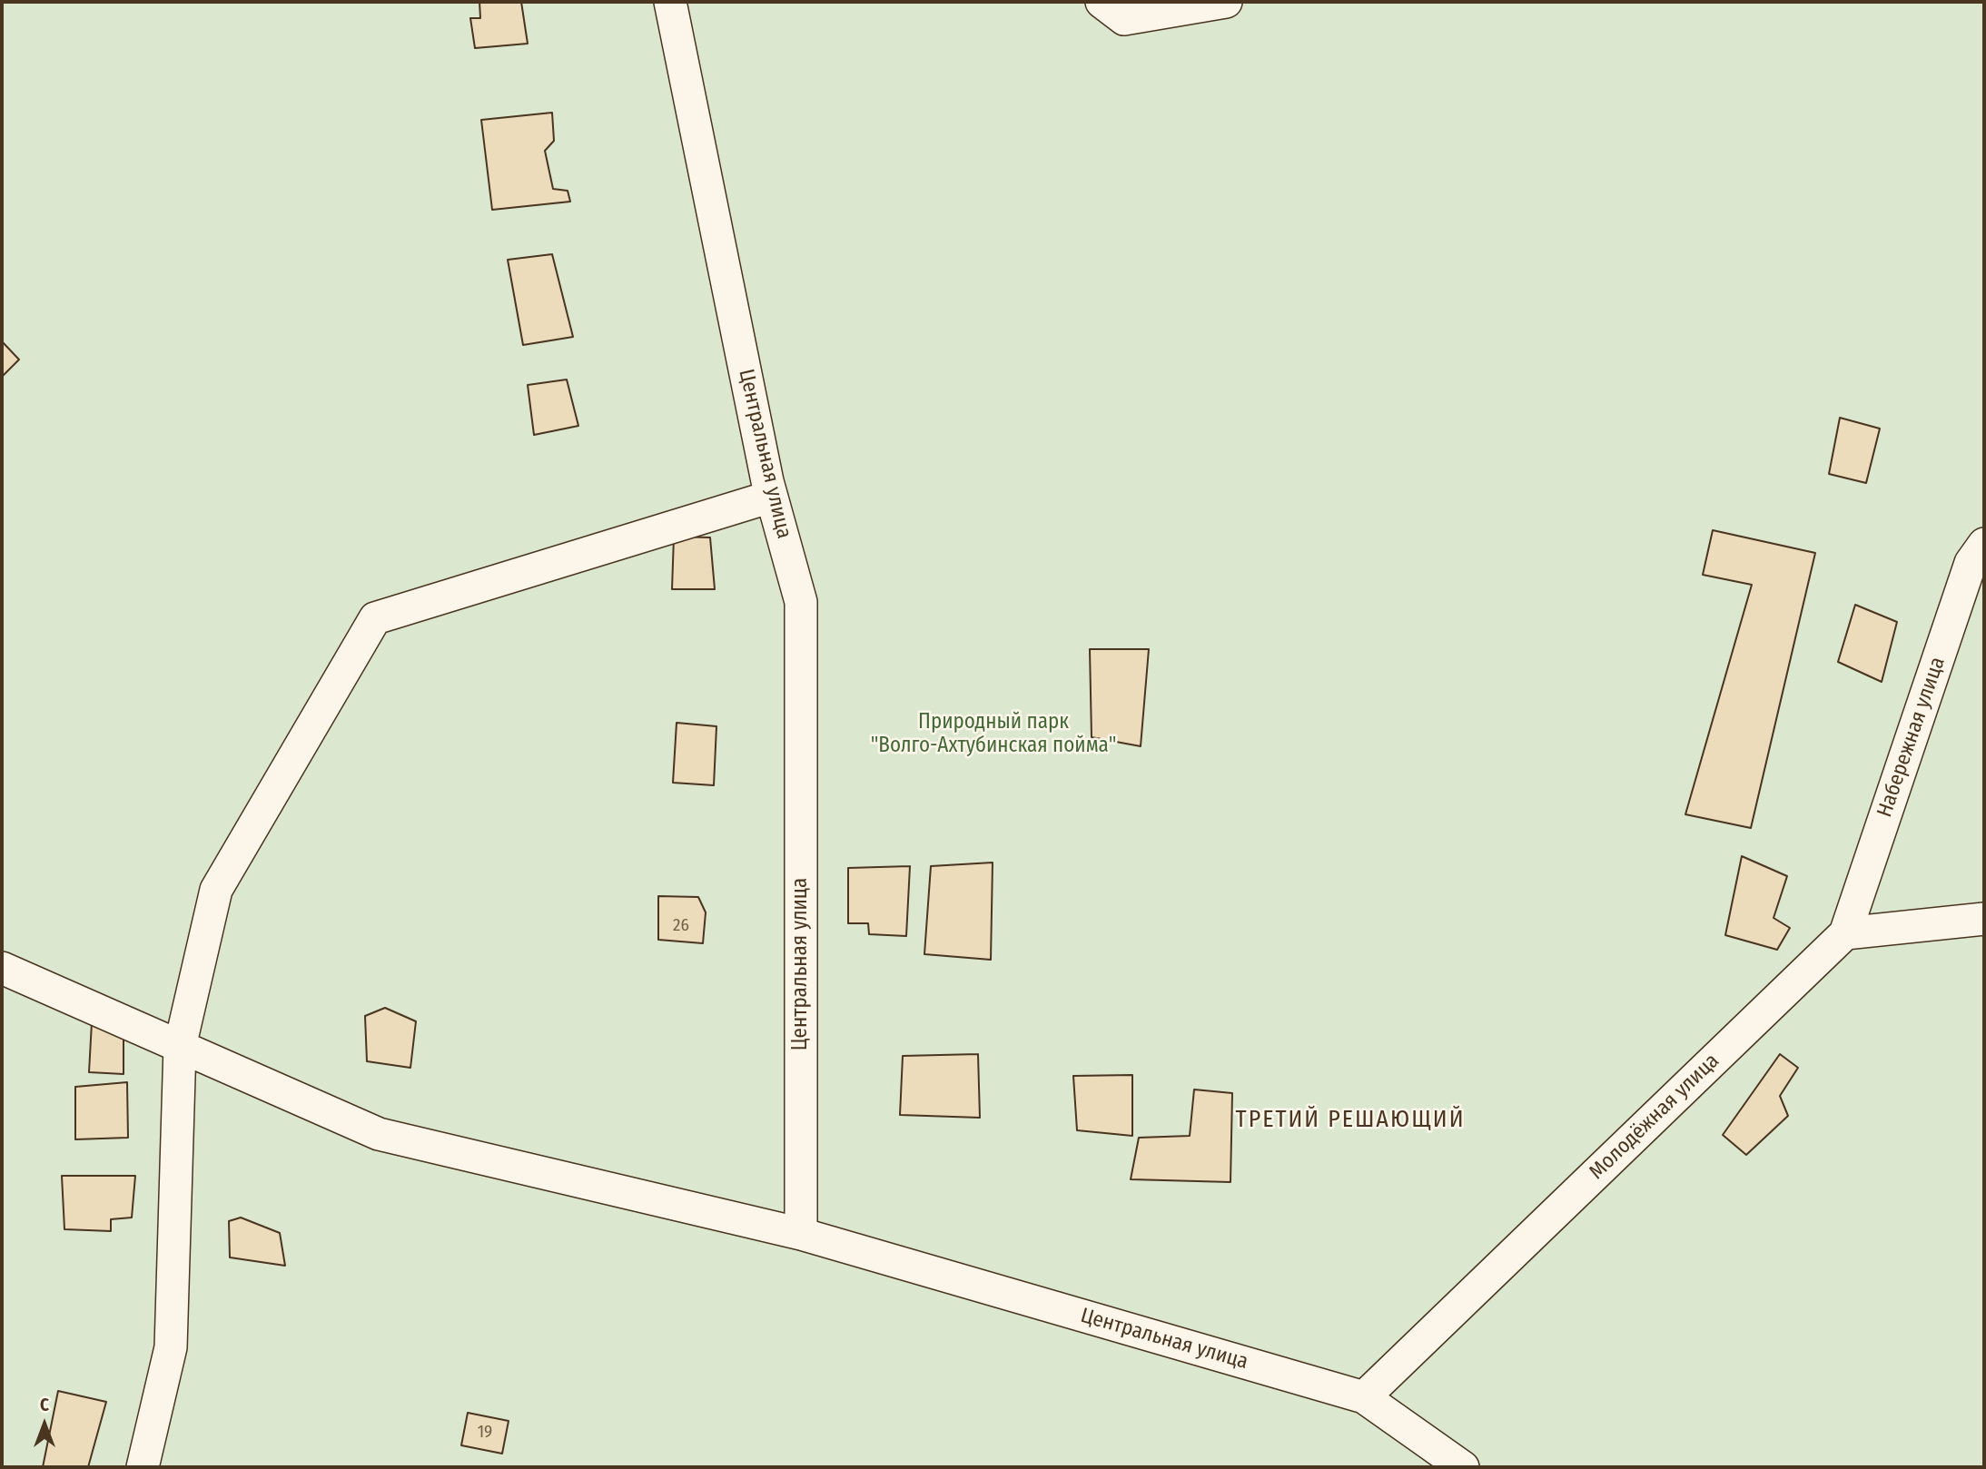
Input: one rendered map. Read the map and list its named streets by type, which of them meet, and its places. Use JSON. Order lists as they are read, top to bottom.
{
  "streets": {
    "street": ["Центральная улица", "Набережная улица", "Молодёжная улица"]
  },
  "crossings": [
    ["Центральная улица", "Молодёжная улица"],
    ["Набережная улица", "Молодёжная улица"]
  ],
  "districts": ["ТРЕТИЙ РЕШАЮЩИЙ"],
  "parks": ["Природный парк \"Волго-Ахтубинская пойма\""],
  "house_numbers": ["26", "19"],
  "north": "top"
}
